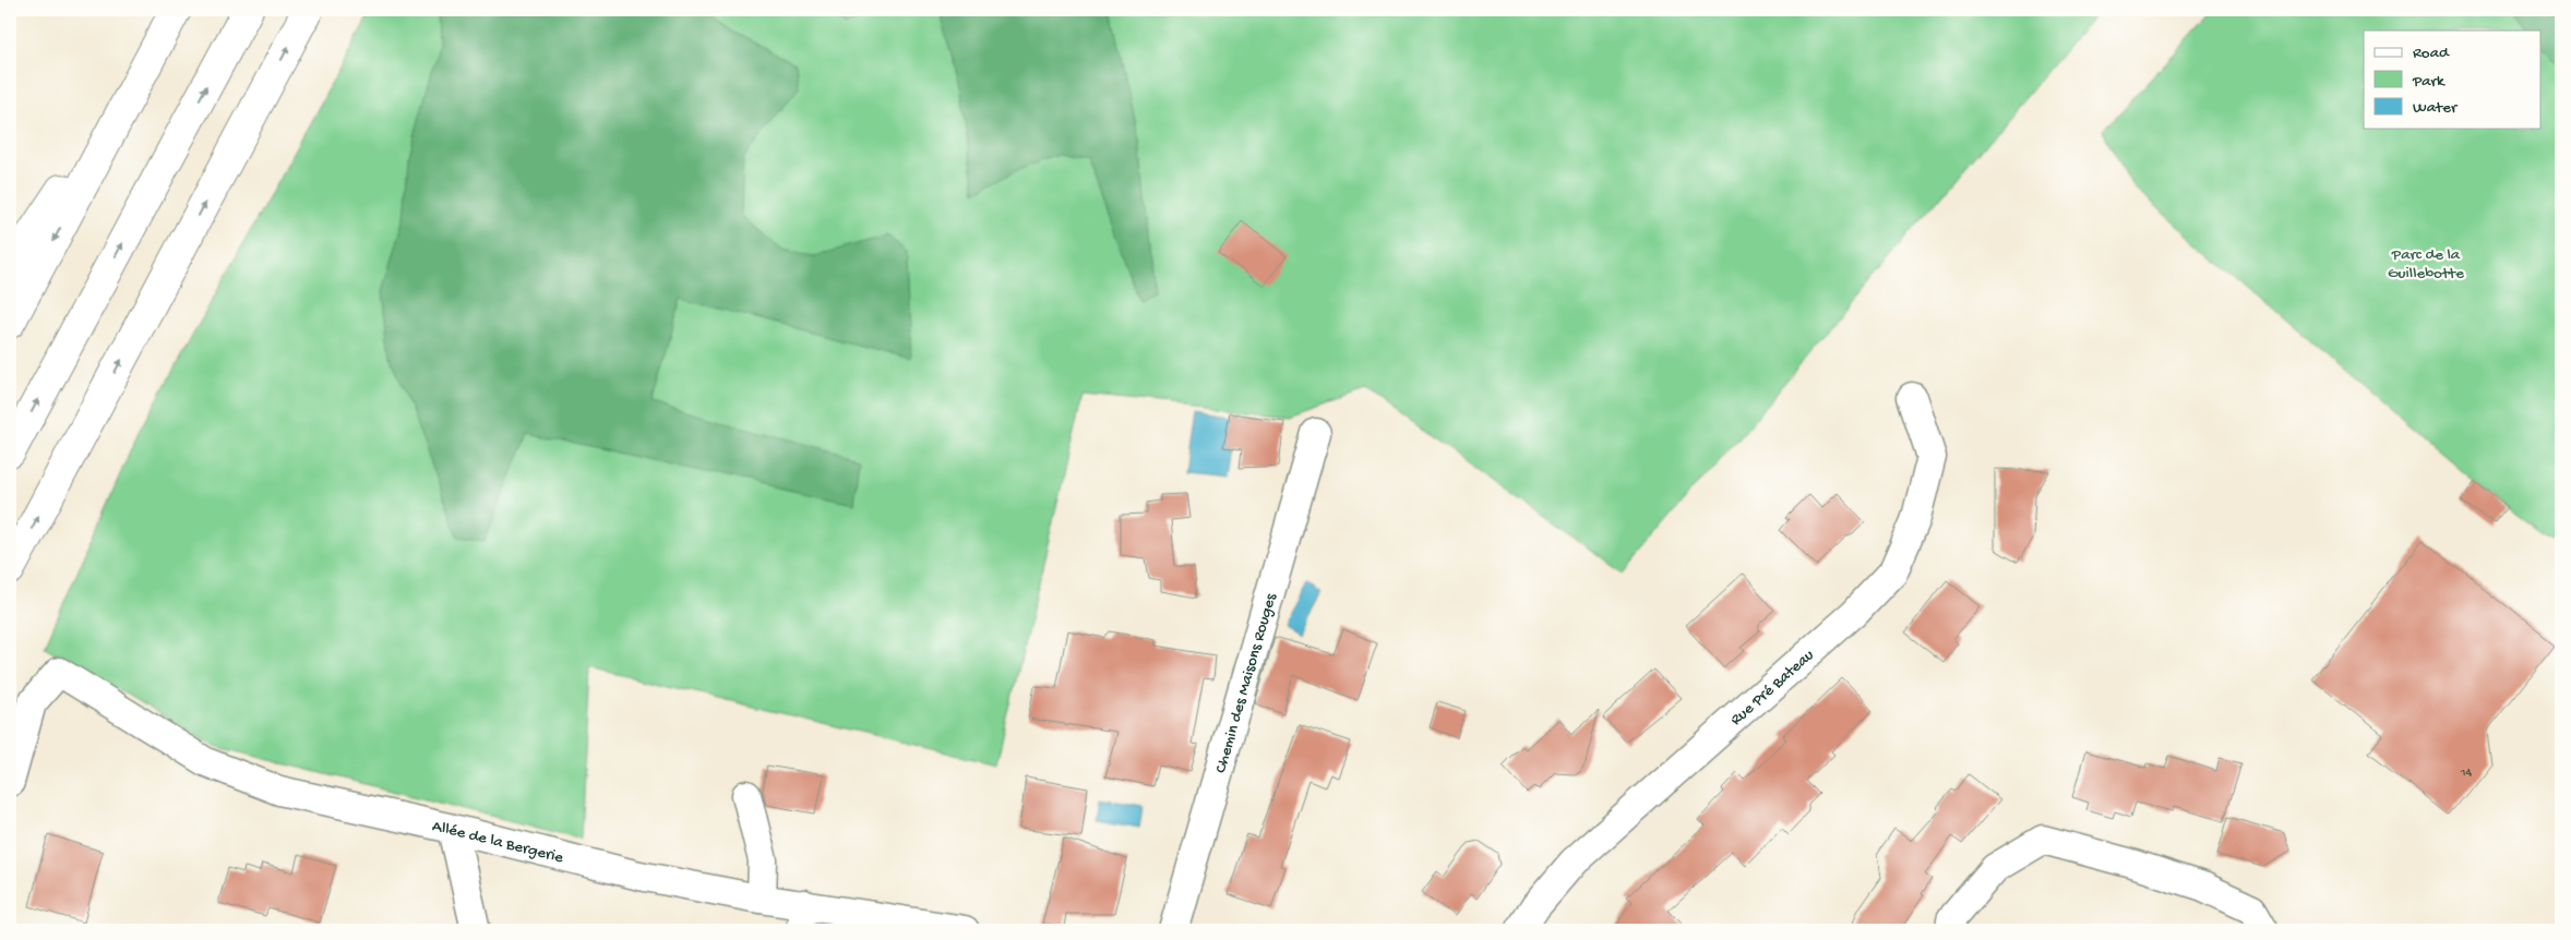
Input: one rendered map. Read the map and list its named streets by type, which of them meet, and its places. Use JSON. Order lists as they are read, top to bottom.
{
  "streets": {
    "street": ["Chemin des Maisons Rouges", "Rue Pré Bateau", "Allée de la Bergerie"]
  },
  "parks": ["Parc de la Guillebotte"],
  "house_numbers": ["14"],
  "legend": ["Road", "Park", "Water"]
}
